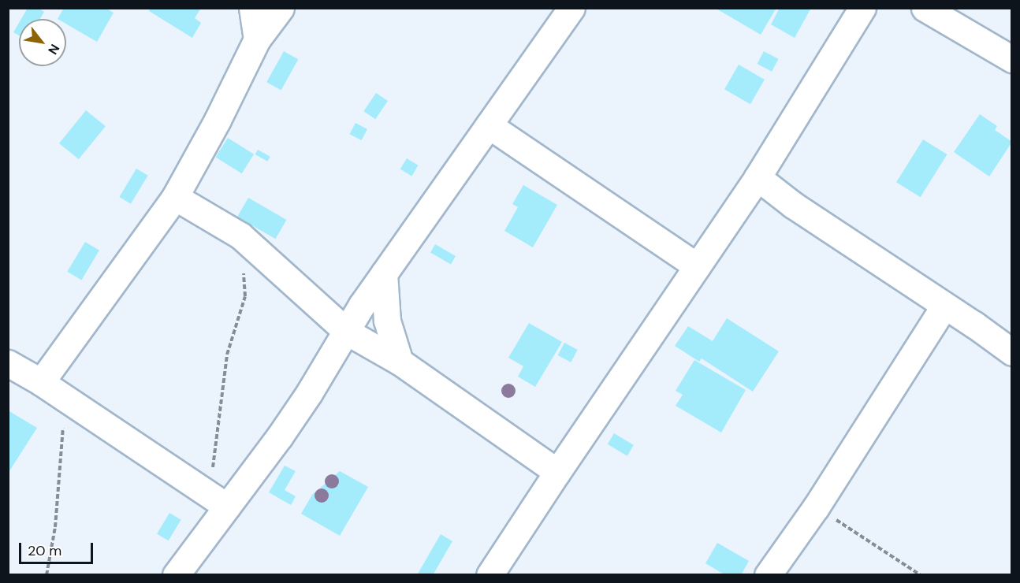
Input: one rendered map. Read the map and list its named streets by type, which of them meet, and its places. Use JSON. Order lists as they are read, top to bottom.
{
  "scale_bar": "20 m",
  "north": "bottom right"
}
